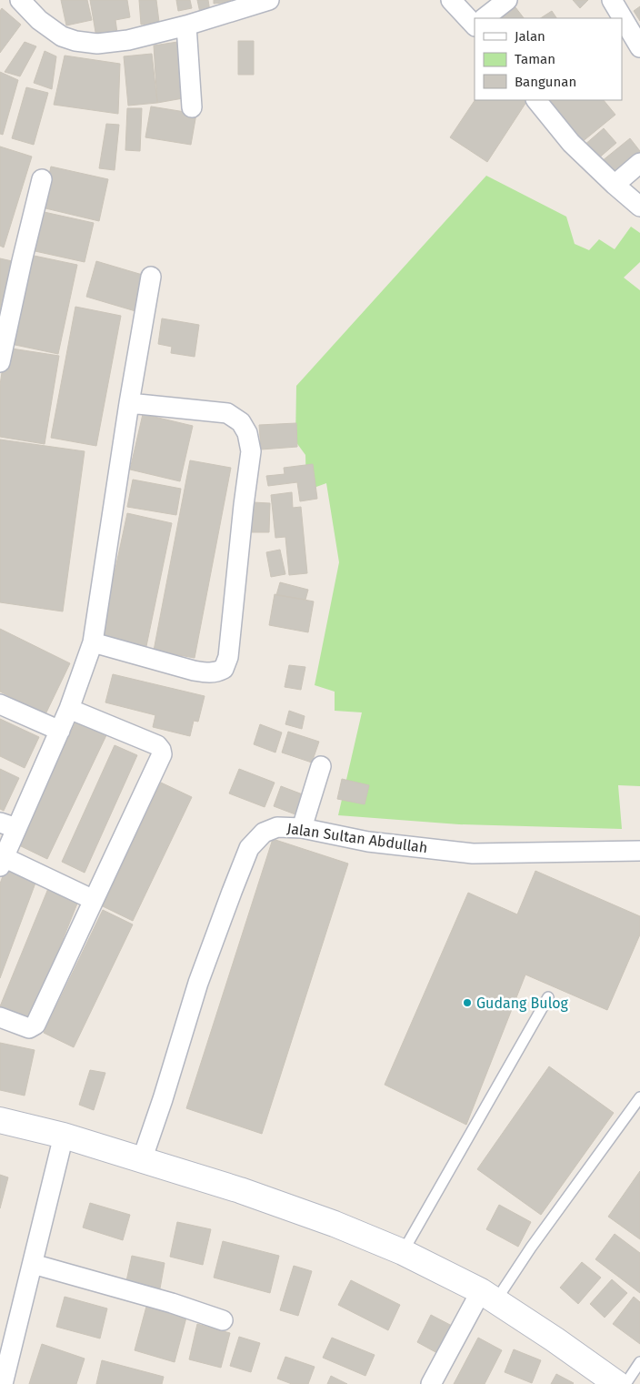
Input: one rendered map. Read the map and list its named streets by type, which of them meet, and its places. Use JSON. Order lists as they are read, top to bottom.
{
  "streets": {
    "street": ["Jalan Sultan Abdullah"]
  },
  "places": ["Gudang Bulog"],
  "legend": ["Jalan", "Taman", "Bangunan"]
}
